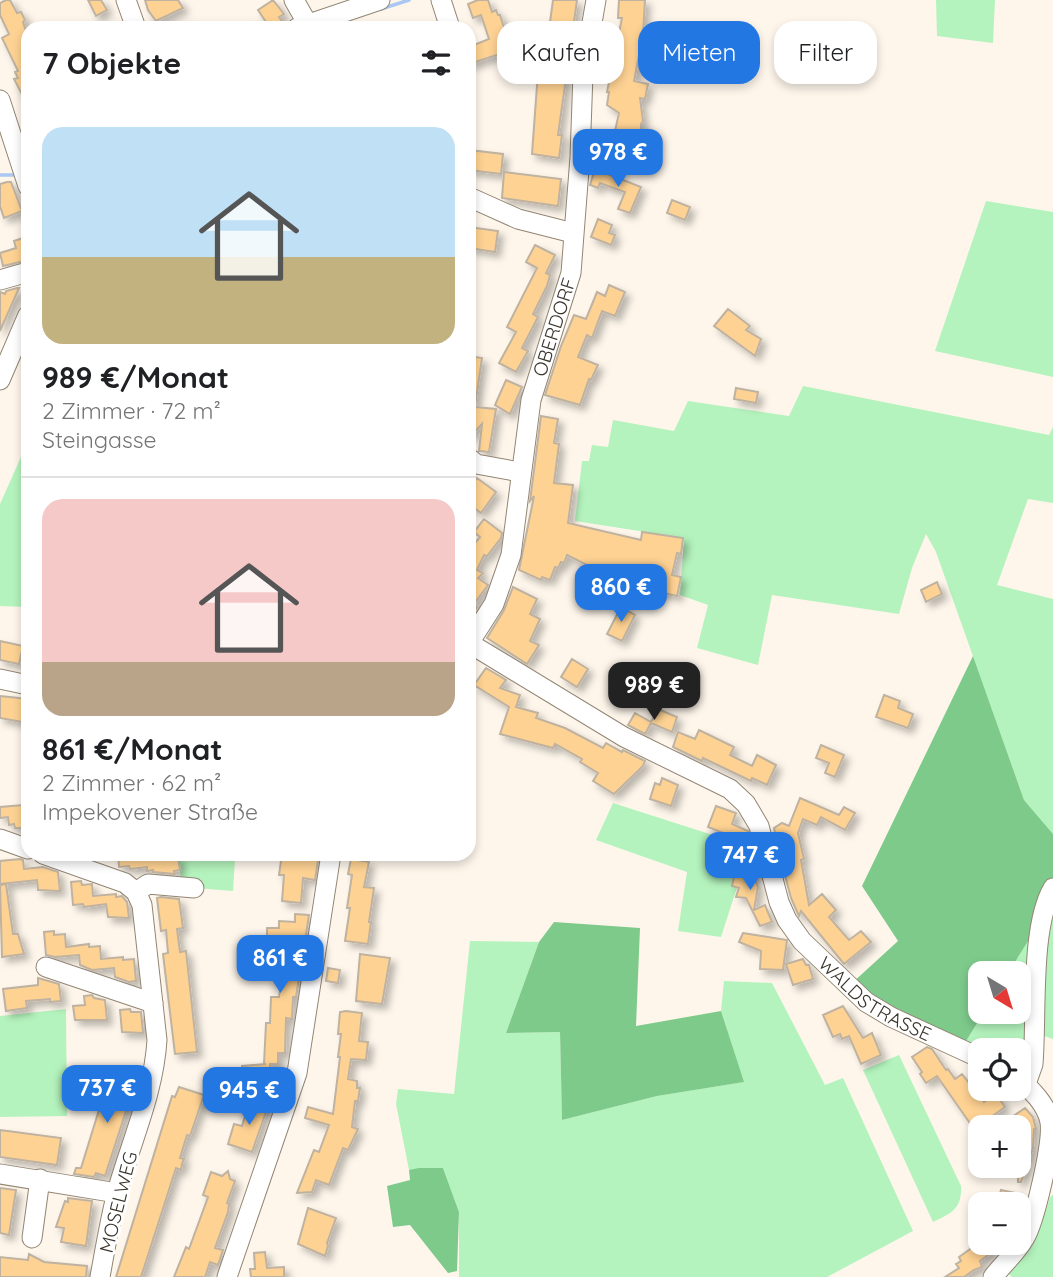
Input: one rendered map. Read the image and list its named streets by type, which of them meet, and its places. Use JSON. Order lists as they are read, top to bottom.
{
  "streets": {
    "street": ["OBERDORF", "WALDSTRASSE", "MOSELWEG"]
  },
  "north": "bottom right",
  "page": {
    "chip": ["Kaufen", "Mieten", "Filter"],
    "heading": "7 Objekte",
    "list": [
      {
        "name": "989 €/Monat",
        "note": "2 Zimmer · 72 m² · Steingasse"
      },
      {
        "name": "861 €/Monat",
        "note": "2 Zimmer · 62 m² · Impekovener Straße"
      }
    ],
    "price": [
      "978 €",
      "860 €",
      "989 €",
      "747 €",
      "861 €",
      "737 €",
      "945 €"
    ],
    "map_buttons": ["+", "−"]
  }
}
